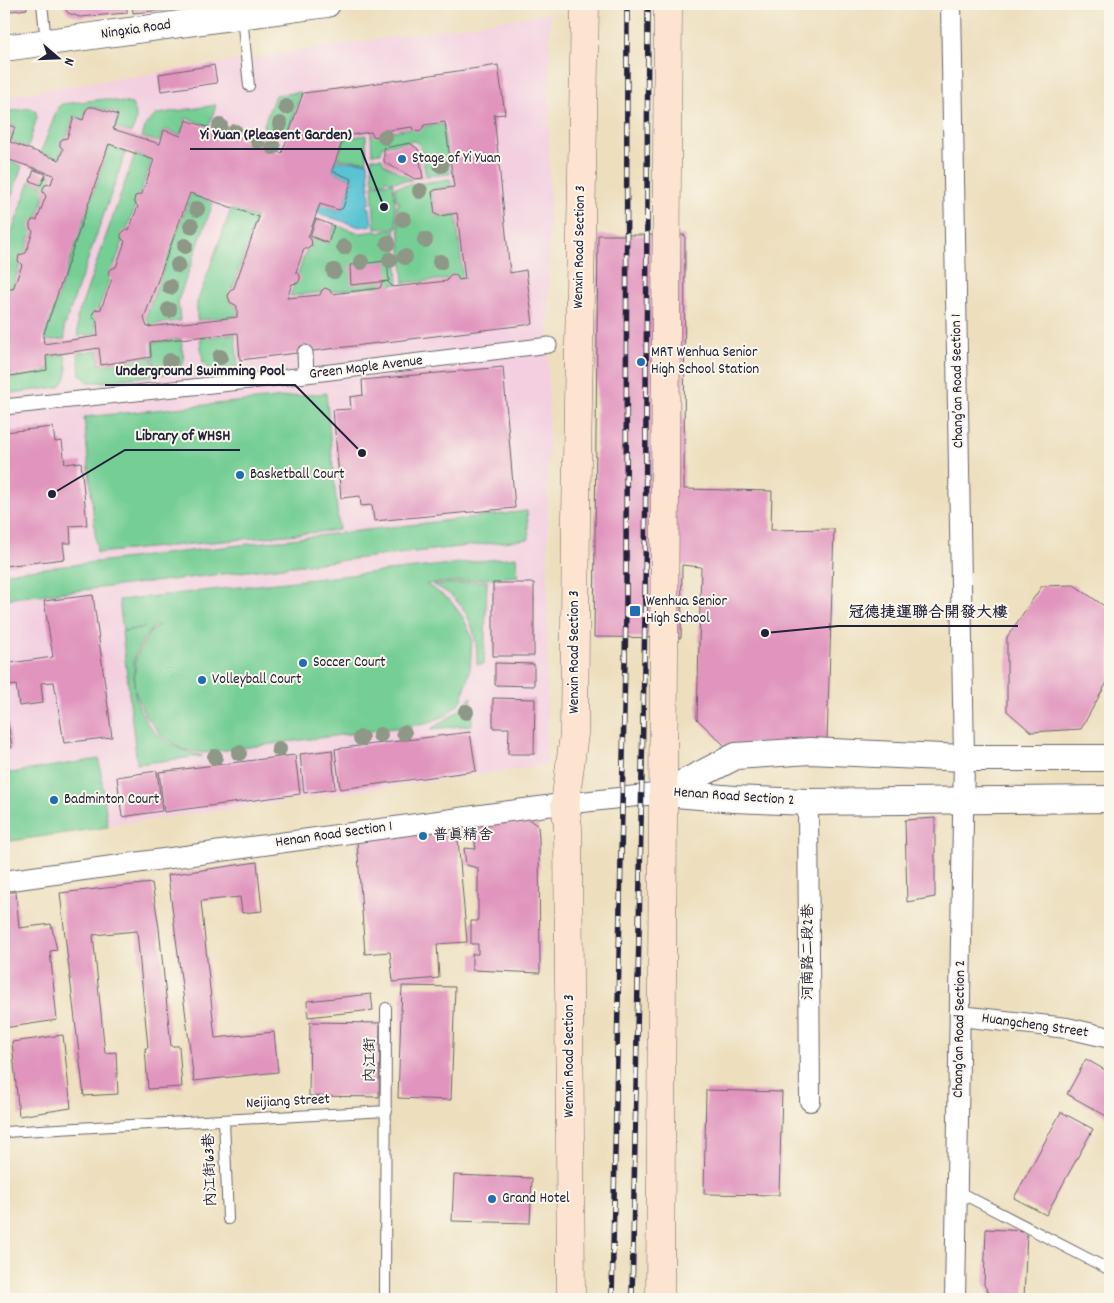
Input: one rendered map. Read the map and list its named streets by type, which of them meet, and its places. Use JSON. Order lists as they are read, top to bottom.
{
  "streets": {
    "main road": ["Wenxin Road Section 3"],
    "street": [
      "Ningxia Road",
      "Green Maple Avenue",
      "Chang’an Road Section 1",
      "Henan Road Section 2",
      "Henan Road Section 1",
      "河南路二段2巷",
      "Huangcheng Street",
      "Chang’an Road Section 2"
    ],
    "lane": ["內江街", "Neijiang Street", "內江街63巷"]
  },
  "crossings": [
    ["Wenxin Road Section 3", "Henan Road Section 1"],
    ["Chang’an Road Section 1", "Henan Road Section 2"],
    ["Chang’an Road Section 1", "Chang’an Road Section 2"],
    ["Henan Road Section 2", "Henan Road Section 1"],
    ["Henan Road Section 2", "河南路二段2巷"],
    ["Henan Road Section 2", "Chang’an Road Section 2"],
    ["Huangcheng Street", "Chang’an Road Section 2"],
    ["內江街", "Neijiang Street"],
    ["Neijiang Street", "內江街63巷"]
  ],
  "places": {
    "other": [
      "Stage of Yi Yuan",
      "Yi Yuan (Pleasent Garden)",
      "MRT Wenhua Senior High School Station",
      "Underground Swimming Pool",
      "Basketball Court",
      "Library of WHSH",
      "冠德捷運聯合開發大樓",
      "Soccer Court",
      "Volleyball Court",
      "Badminton Court",
      "普真精舍",
      "Grand Hotel"
    ],
    "transit": ["Wenhua Senior High School"]
  },
  "north": "right"
}
